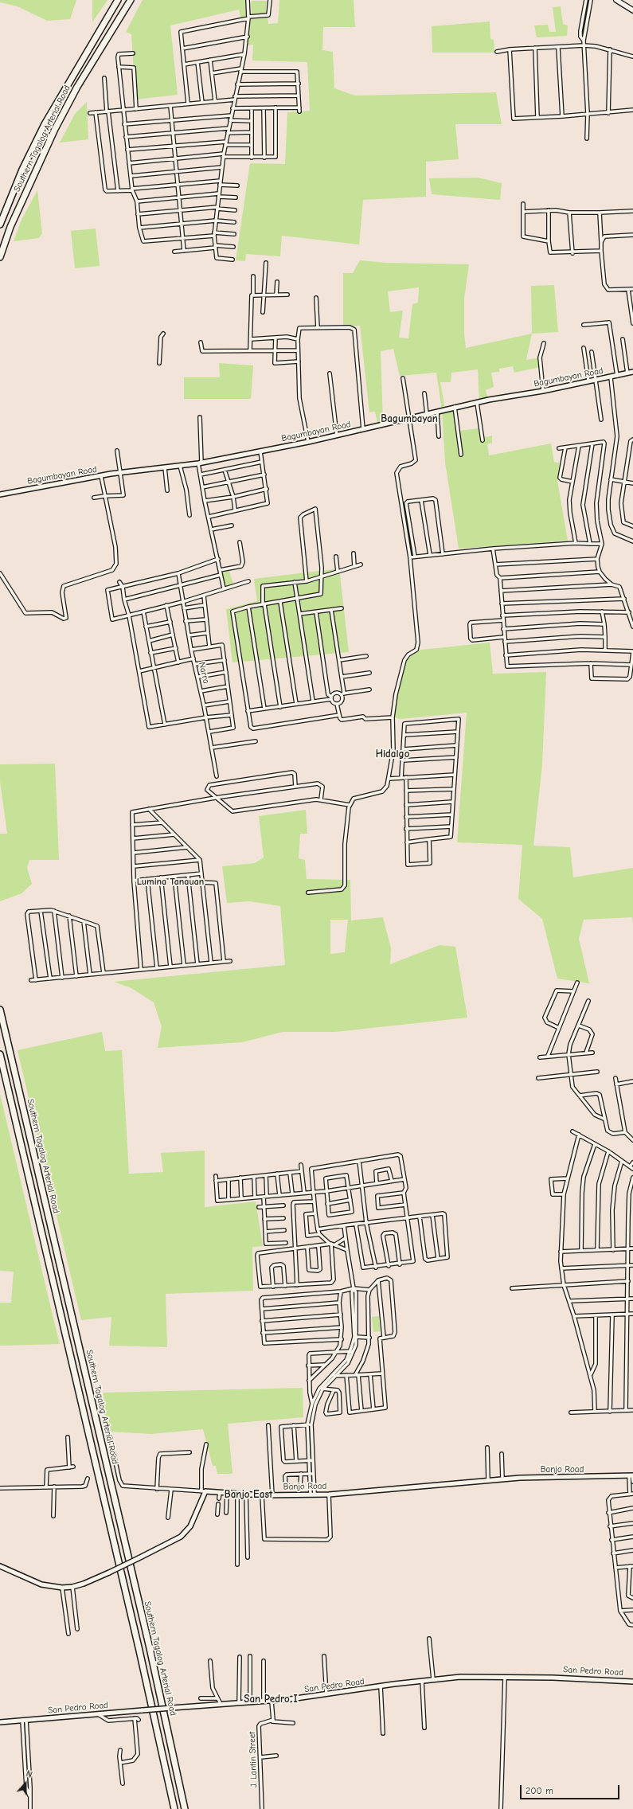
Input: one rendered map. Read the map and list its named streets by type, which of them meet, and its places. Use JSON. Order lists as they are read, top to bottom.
{
  "streets": {
    "highway": ["Southern Tagalog Arterial Road"],
    "street": [
      "Bagumbayan Road",
      "Narra",
      "Banjo Road",
      "San Pedro Road",
      "J. Lantin Street"
    ]
  },
  "districts": [
    "Bagumbayan",
    "Hidalgo",
    "Lumina Tanauan",
    "Banjo East",
    "San Pedro I"
  ],
  "scale_bar": "200 m",
  "north": "top"
}
